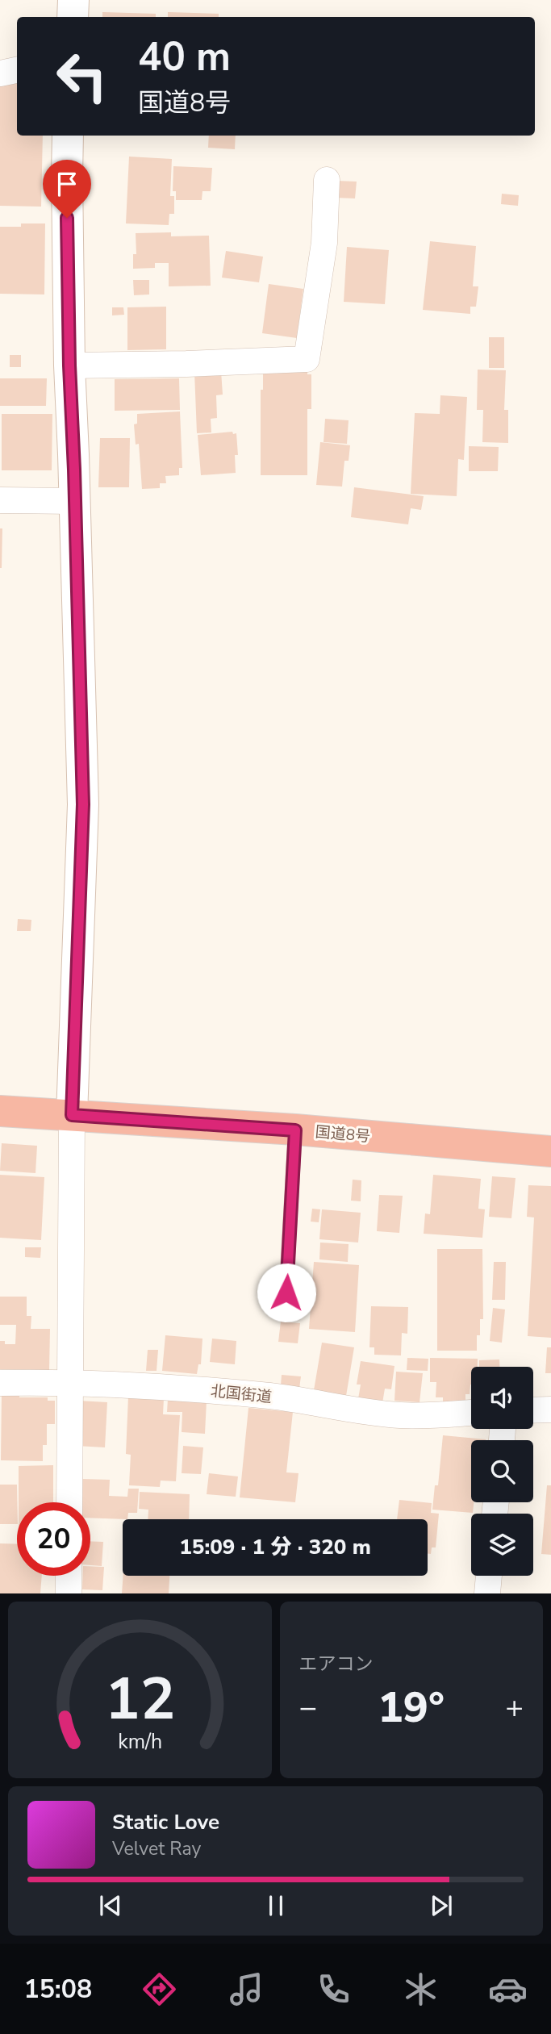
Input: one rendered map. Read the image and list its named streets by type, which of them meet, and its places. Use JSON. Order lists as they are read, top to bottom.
{
  "streets": {
    "highway": ["国道8号"],
    "street": ["北国街道"]
  },
  "page": {
    "turn": ["40 m", "国道8号"],
    "limit": "20",
    "trip": "15:09 · 1 分 · 320 m",
    "tile": "エアコン",
    "heat": ["−", "19°", "+"],
    "song": ["Static Love", "Velvet Ray"],
    "tabs": "15:08",
    "gauge": ["12", "km/h"]
  }
}
